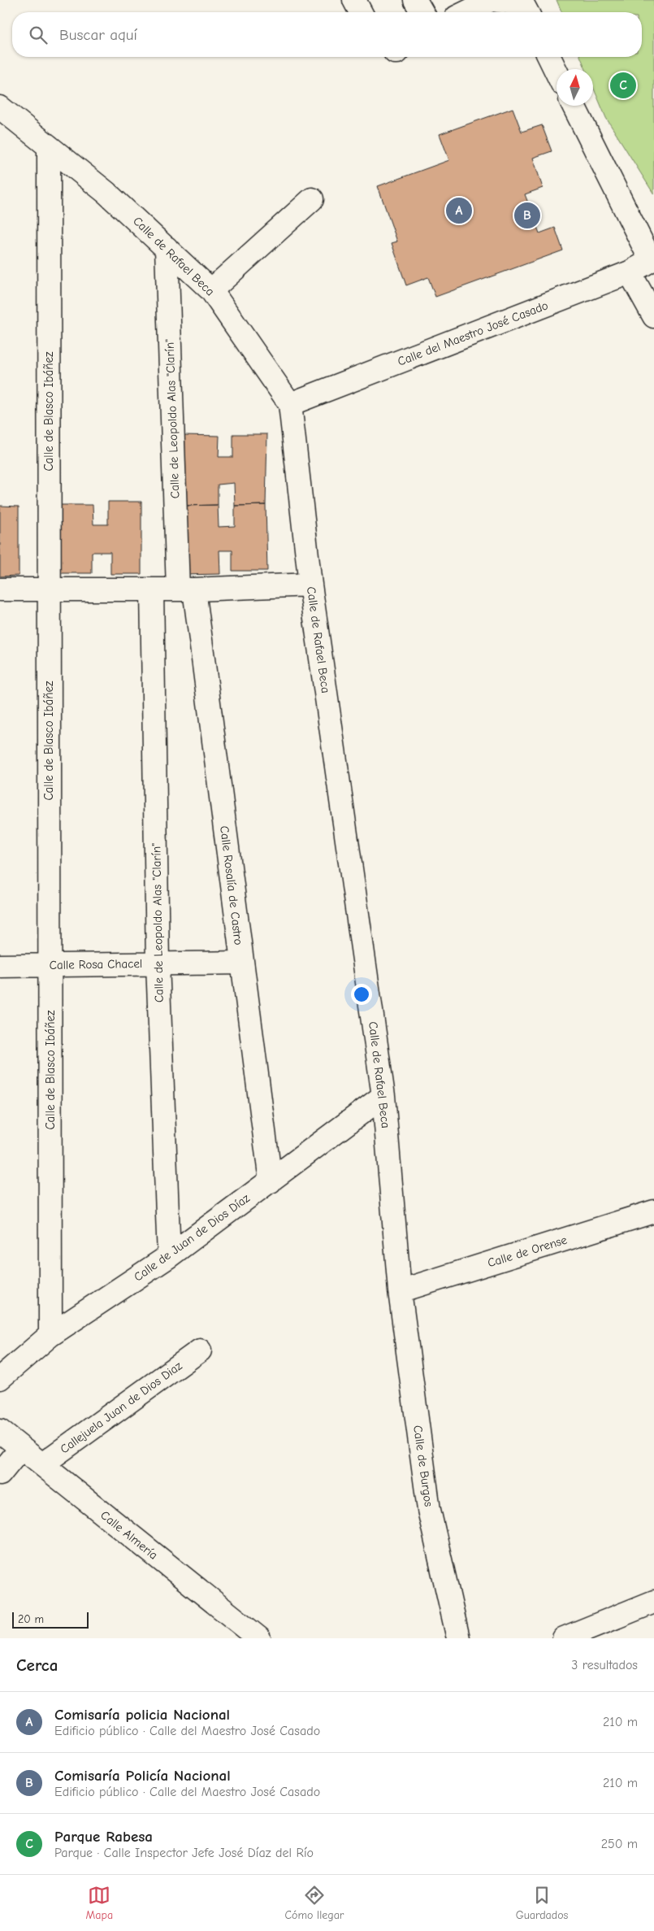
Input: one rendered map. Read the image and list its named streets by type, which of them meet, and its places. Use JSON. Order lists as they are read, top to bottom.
{
  "streets": {
    "street": [
      "Calle de Rafael Beca",
      "Calle del Maestro José Casado",
      "Calle de Blasco Ibáñez",
      "Calle de Leopoldo Alas \"Clarín\"",
      "Calle Rosalía de Castro",
      "Calle Rosa Chacel",
      "Calle de Juan de Dios Díaz",
      "Calle de Orense",
      "Callejuela Juan de Dios Diaz",
      "Calle de Burgos",
      "Calle Almería"
    ]
  },
  "crossings": [
    ["Calle de Rafael Beca", "Calle del Maestro José Casado"],
    ["Calle de Rafael Beca", "Calle de Blasco Ibáñez"],
    ["Calle de Rafael Beca", "Calle de Leopoldo Alas \"Clarín\""],
    ["Calle de Rafael Beca", "Calle de Juan de Dios Díaz"],
    ["Calle de Rafael Beca", "Calle de Orense"],
    ["Calle de Rafael Beca", "Calle de Burgos"],
    ["Calle de Blasco Ibáñez", "Calle Rosa Chacel"],
    ["Calle de Blasco Ibáñez", "Calle de Juan de Dios Díaz"],
    ["Calle de Leopoldo Alas \"Clarín\"", "Calle Rosalía de Castro"],
    ["Calle de Leopoldo Alas \"Clarín\"", "Calle Rosa Chacel"],
    ["Calle de Leopoldo Alas \"Clarín\"", "Calle de Juan de Dios Díaz"],
    ["Calle Rosalía de Castro", "Calle Rosa Chacel"],
    ["Calle Rosalía de Castro", "Calle de Juan de Dios Díaz"],
    ["Calle de Orense", "Calle de Burgos"],
    ["Callejuela Juan de Dios Diaz", "Calle Almería"]
  ],
  "scale_bar": "20 m",
  "north": "top",
  "page": {
    "search": "Buscar aquí",
    "pins": ["C", "A", "B"],
    "scale": "20 m",
    "heading": ["Cerca", "3 resultados"],
    "list": [
      {
        "mark": "A",
        "name": "Comisaría policia Nacional",
        "note": "Edificio público · Calle del Maestro José Casado",
        "value": "210 m"
      },
      {
        "mark": "B",
        "name": "Comisaría Policía Nacional",
        "note": "Edificio público · Calle del Maestro José Casado",
        "value": "210 m"
      },
      {
        "mark": "C",
        "name": "Parque Rabesa",
        "note": "Parque · Calle Inspector Jefe José Díaz del Río",
        "value": "250 m"
      }
    ],
    "nav": ["Mapa", "Cómo llegar", "Guardados"]
  }
}
